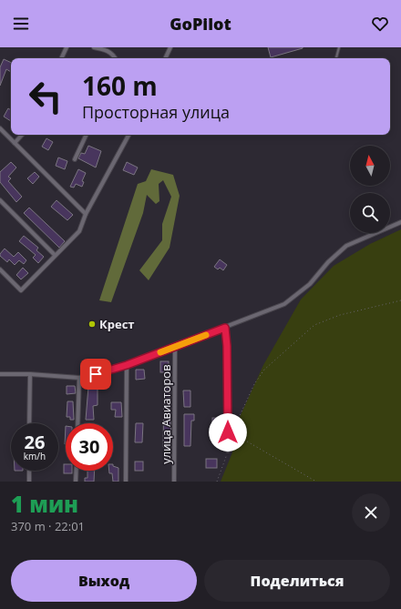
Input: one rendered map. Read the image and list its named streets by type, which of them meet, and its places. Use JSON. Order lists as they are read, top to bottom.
{
  "streets": {
    "street": ["улица Авиаторов"]
  },
  "places": ["Крест"],
  "north": "top",
  "page": {
    "header": "GoPilot",
    "turn": ["160 m", "Просторная улица"],
    "speed": "26 km/h",
    "limit": "30",
    "heading": ["1 мин", "370 m · 22:01"],
    "buttons": ["Выход", "Поделиться"]
  }
}
